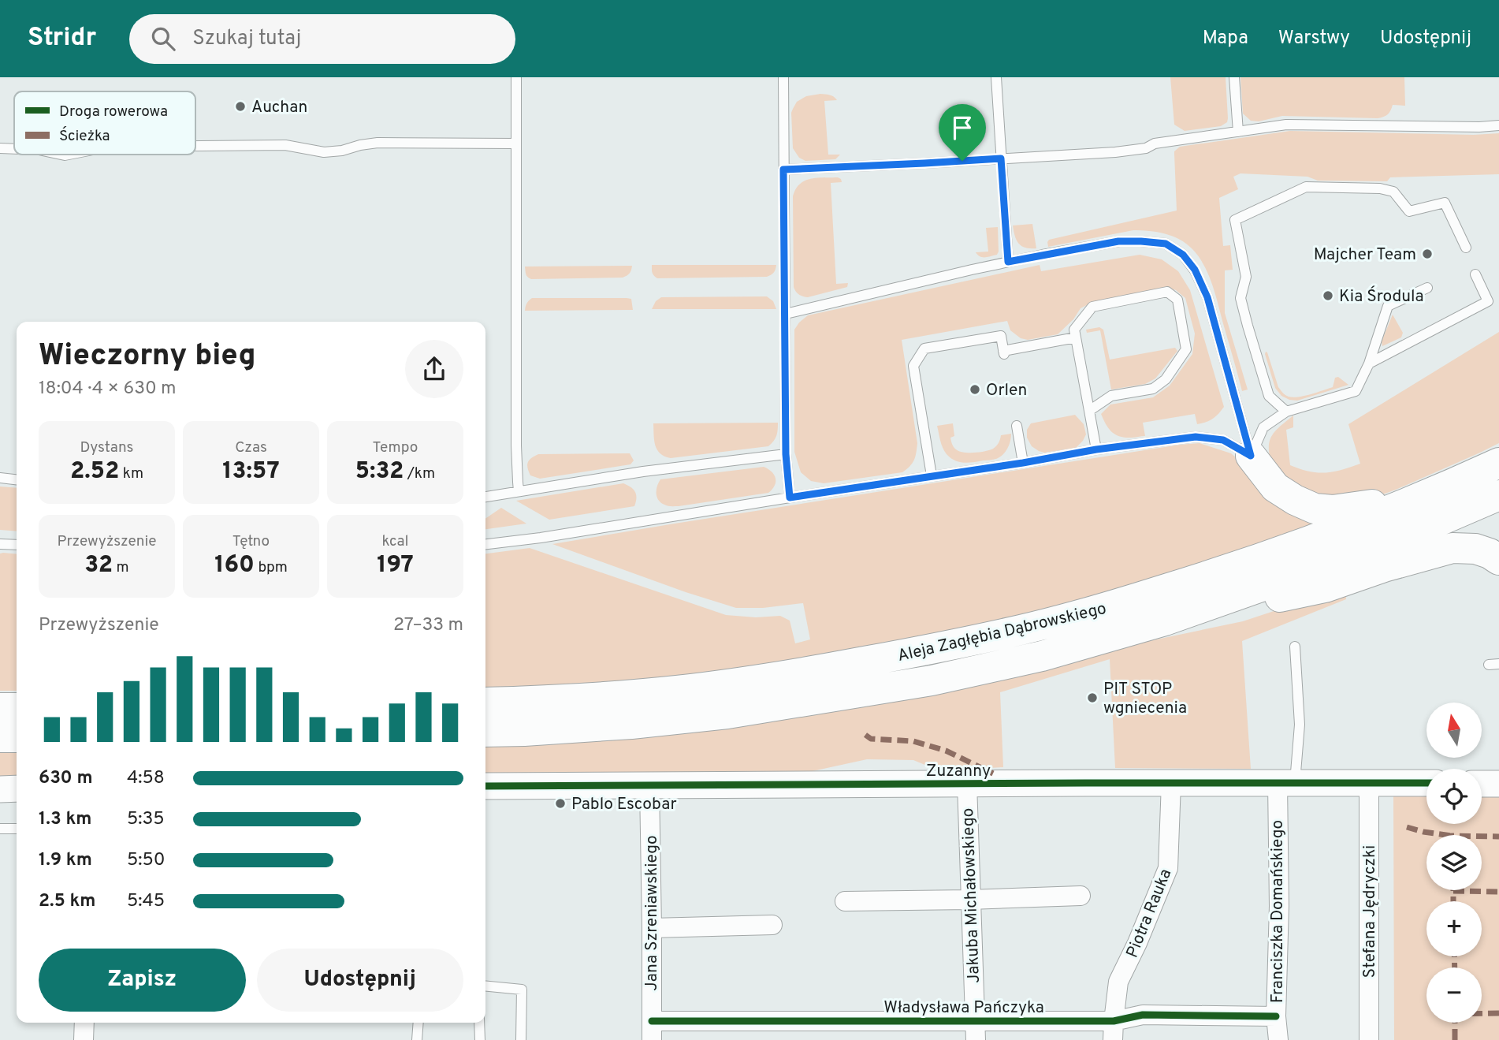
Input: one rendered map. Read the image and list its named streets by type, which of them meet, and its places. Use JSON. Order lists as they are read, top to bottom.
{
  "streets": {
    "main road": ["Aleja Zagłębia Dąbrowskiego"],
    "street": [
      "Zuzanny",
      "Jakuba Michałowskiego",
      "Franciszka Domańskiego",
      "Stefana Jędryczki",
      "Jana Szreniawskiego",
      "Piotra Rauka",
      "Władysława Pańczyka"
    ]
  },
  "crossings": [
    ["Zuzanny", "Jakuba Michałowskiego"],
    ["Zuzanny", "Franciszka Domańskiego"],
    ["Zuzanny", "Stefana Jędryczki"],
    ["Zuzanny", "Jana Szreniawskiego"],
    ["Zuzanny", "Piotra Rauka"],
    ["Jakuba Michałowskiego", "Władysława Pańczyka"],
    ["Franciszka Domańskiego", "Władysława Pańczyka"],
    ["Jana Szreniawskiego", "Władysława Pańczyka"],
    ["Piotra Rauka", "Władysława Pańczyka"]
  ],
  "places": [
    "Auchan",
    "Majcher Team",
    "Kia Środula",
    "Orlen",
    "PIT STOP wgniecenia",
    "Pablo Escobar"
  ],
  "legend": ["Droga rowerowa", "Ścieżka"],
  "north": "top",
  "page": {
    "header": "Stridr",
    "search": "Szukaj tutaj",
    "nav": ["Mapa", "Warstwy", "Udostępnij"],
    "heading": ["Wieczorny bieg", "18:04 · 4 × 630 m"],
    "stats": [
      ["Dystans", "2.52 km"],
      ["Czas", "13:57"],
      ["Tempo", "5:32 /km"],
      ["Przewyższenie", "32 m"],
      ["Tętno", "160 bpm"],
      ["kcal", "197"]
    ],
    "chart": ["Przewyższenie", "27–33 m"],
    "map_buttons": ["+", "−"],
    "list": [
      {
        "name": "630 m",
        "note": "4:58"
      },
      {
        "name": "1.3 km",
        "note": "5:35"
      },
      {
        "name": "1.9 km",
        "note": "5:50"
      },
      {
        "name": "2.5 km",
        "note": "5:45"
      }
    ],
    "buttons": ["Zapisz", "Udostępnij"]
  }
}
